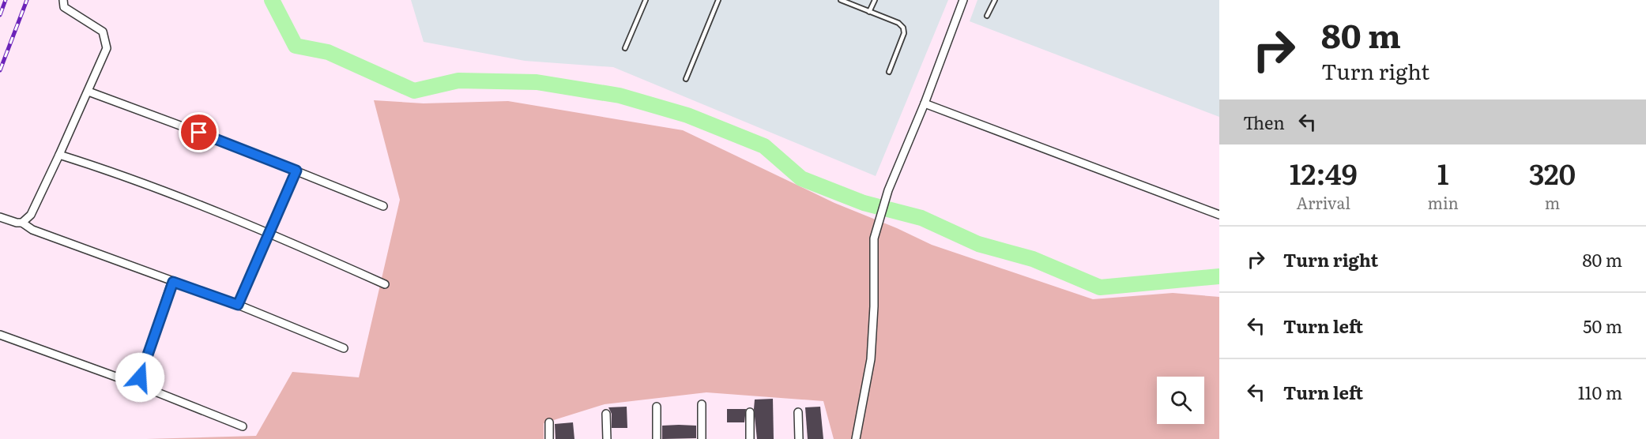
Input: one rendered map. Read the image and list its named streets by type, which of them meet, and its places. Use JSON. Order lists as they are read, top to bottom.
{
  "page": {
    "turn": ["80 m", "Turn right"],
    "then": "Then",
    "eta": [
      "12:49",
      "Arrival",
      "1",
      "min",
      "320",
      "m"
    ],
    "list": [
      {
        "name": "Turn right",
        "value": "80 m"
      },
      {
        "name": "Turn left",
        "value": "50 m"
      },
      {
        "name": "Turn left",
        "value": "110 m"
      }
    ]
  }
}
